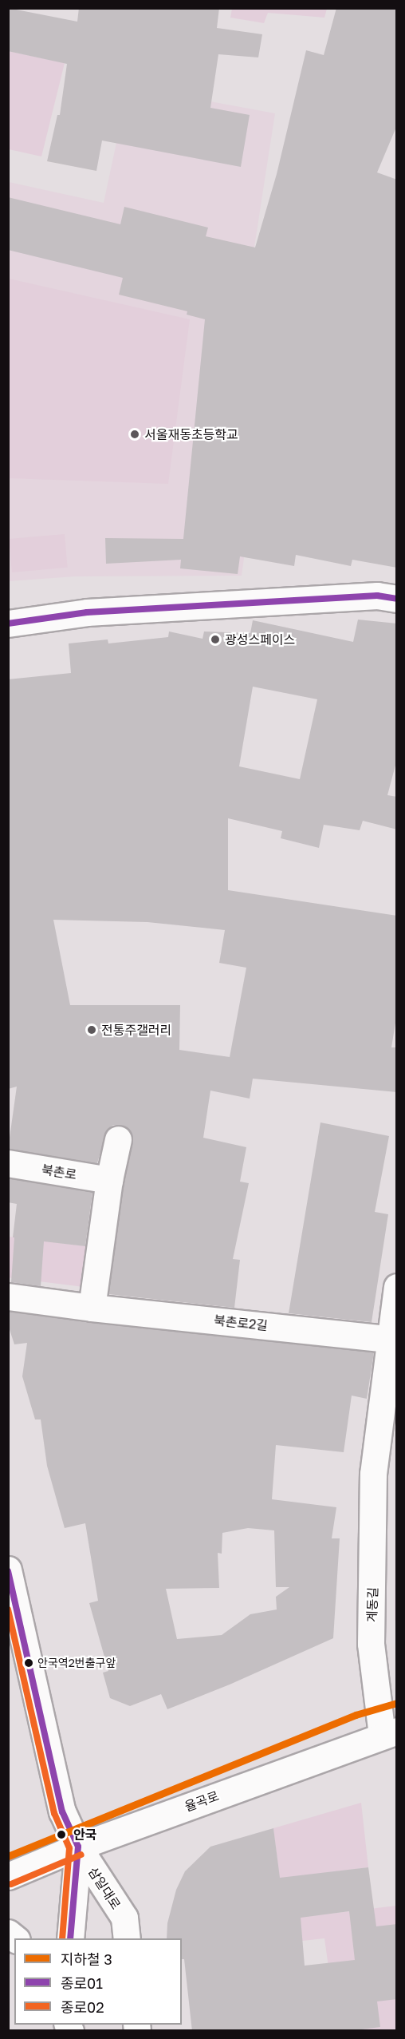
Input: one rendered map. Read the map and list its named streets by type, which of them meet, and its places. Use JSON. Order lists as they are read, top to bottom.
{
  "streets": {
    "street": [
      "북촌로",
      "북촌로2길",
      "계동길",
      "율곡로",
      "삼일대로"
    ]
  },
  "crossings": [
    ["북촌로2길", "계동길"],
    ["계동길", "율곡로"],
    ["율곡로", "삼일대로"]
  ],
  "places": [
    "서울재동초등학교",
    "광성스페이스",
    "전통주갤러리",
    "안국역2번출구앞",
    "안국"
  ],
  "lines": ["transit line 종로01", "transit line 종로02", "metro line 3"],
  "legend": ["지하철 3", "종로01", "종로02"]
}
